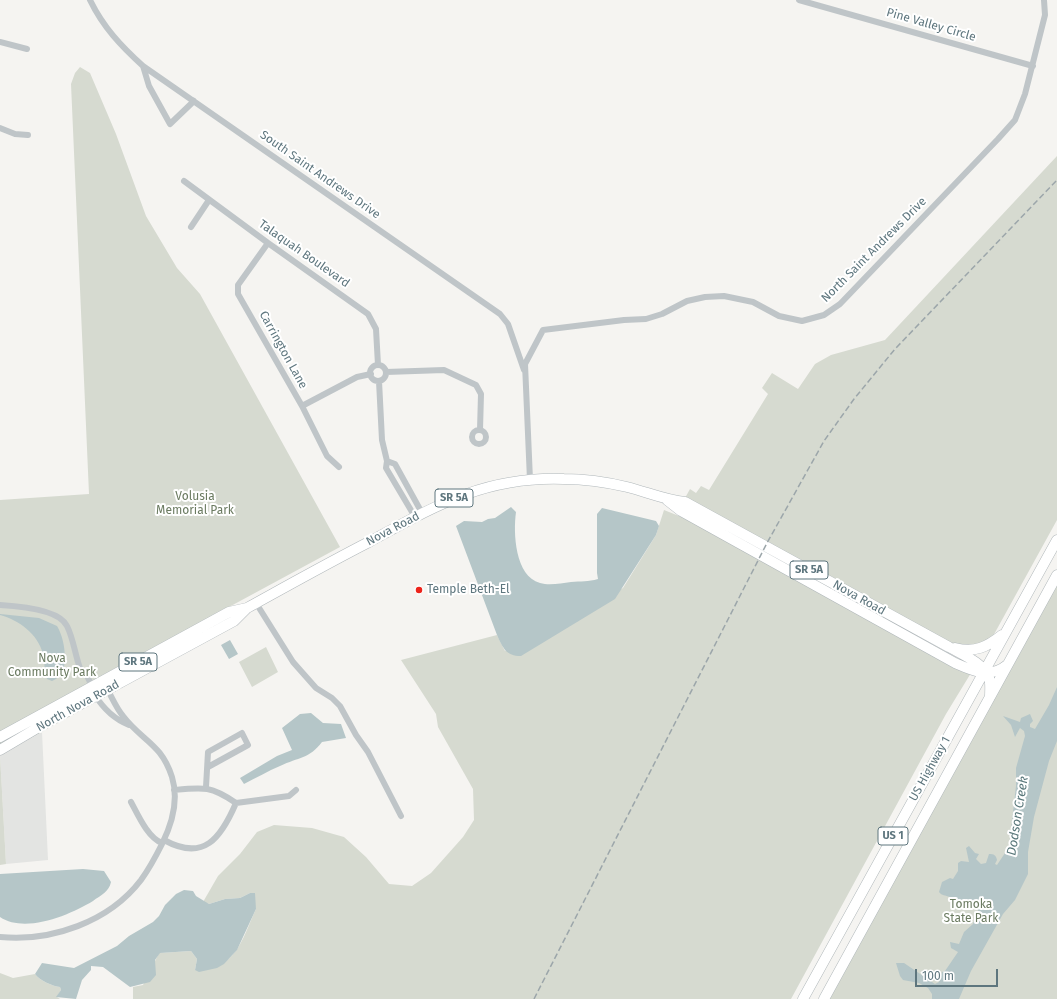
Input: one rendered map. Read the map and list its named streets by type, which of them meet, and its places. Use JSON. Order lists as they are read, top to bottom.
{
  "streets": {
    "main road": [
      "SR 5A",
      "Nova Road",
      "North Nova Road",
      "US Highway 1",
      "US 1"
    ],
    "street": [
      "Pine Valley Circle",
      "South Saint Andrews Drive",
      "North Saint Andrews Drive",
      "Talaquah Boulevard",
      "Carrington Lane"
    ]
  },
  "crossings": [
    ["Pine Valley Circle", "North Saint Andrews Drive"],
    ["South Saint Andrews Drive", "North Saint Andrews Drive"],
    ["Talaquah Boulevard", "Carrington Lane"],
    ["Nova Road", "North Nova Road"],
    ["Nova Road", "US Highway 1"]
  ],
  "water": ["Dodson Creek"],
  "parks": ["Volusia Memorial Park", "Nova Community Park", "Tomoka State Park"],
  "places": ["Temple Beth-El"],
  "scale_bar": "100 m"
}
